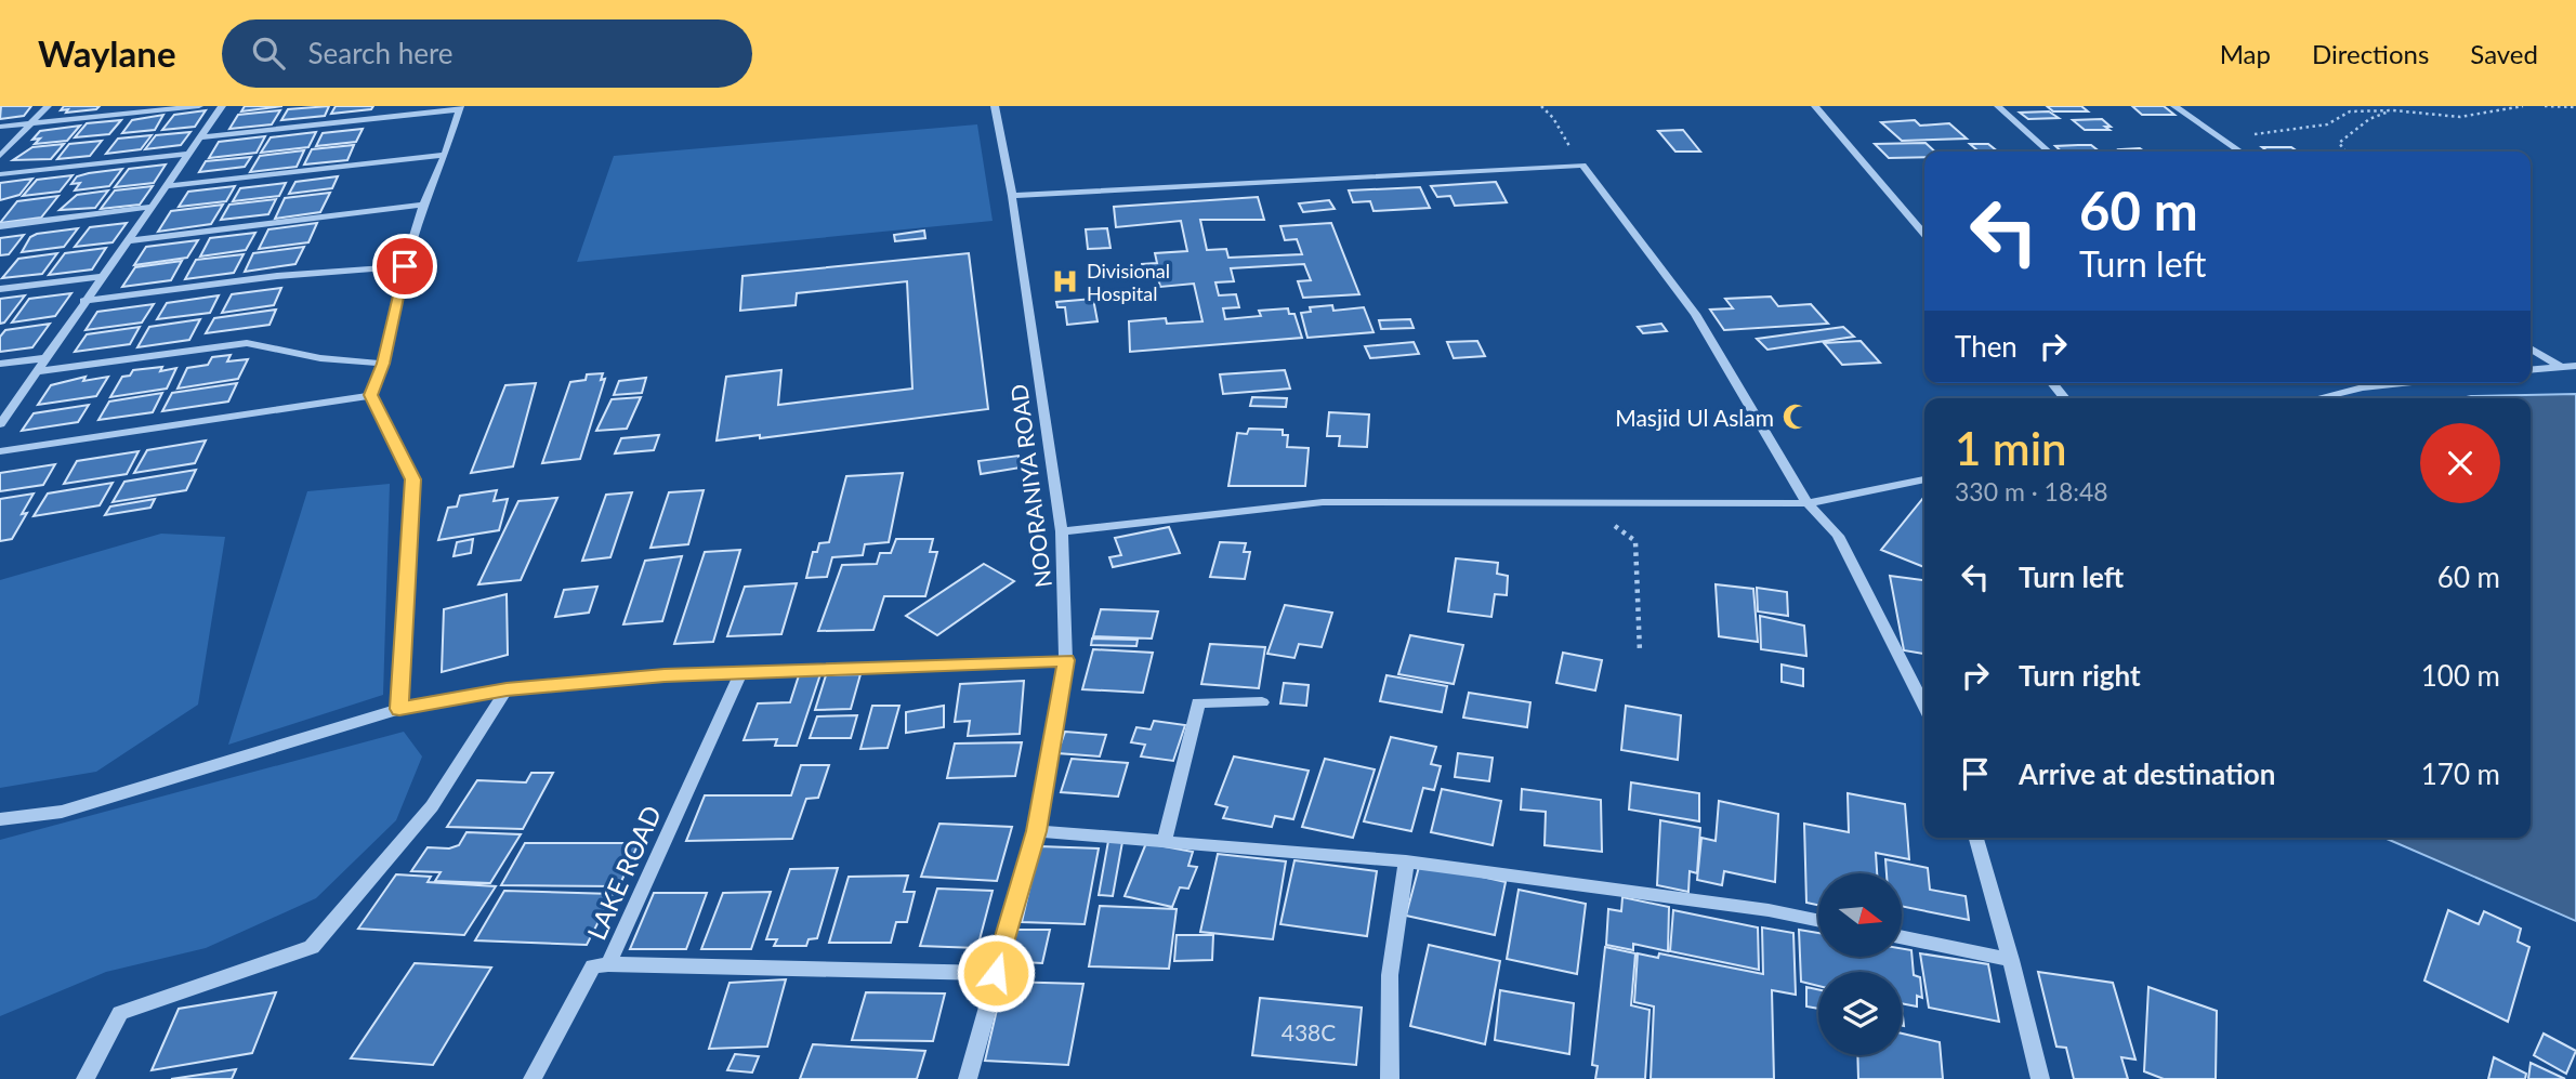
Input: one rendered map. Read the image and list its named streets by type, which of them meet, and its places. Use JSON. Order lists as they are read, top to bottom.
{
  "streets": {
    "street": ["NOORANIYA ROAD", "LAKE ROAD"]
  },
  "places": {
    "hospital": ["Divisional Hospital"],
    "mosque": ["Masjid Ul Aslam"]
  },
  "house_numbers": ["438C"],
  "north": "right",
  "page": {
    "header": "Waylane",
    "search": "Search here",
    "nav": ["Map", "Directions", "Saved"],
    "turn": ["60 m", "Turn left"],
    "then": "Then",
    "heading": ["1 min", "330 m · 18:48"],
    "list": [
      {
        "name": "Turn left",
        "value": "60 m"
      },
      {
        "name": "Turn right",
        "value": "100 m"
      },
      {
        "name": "Arrive at destination",
        "value": "170 m"
      }
    ]
  }
}
